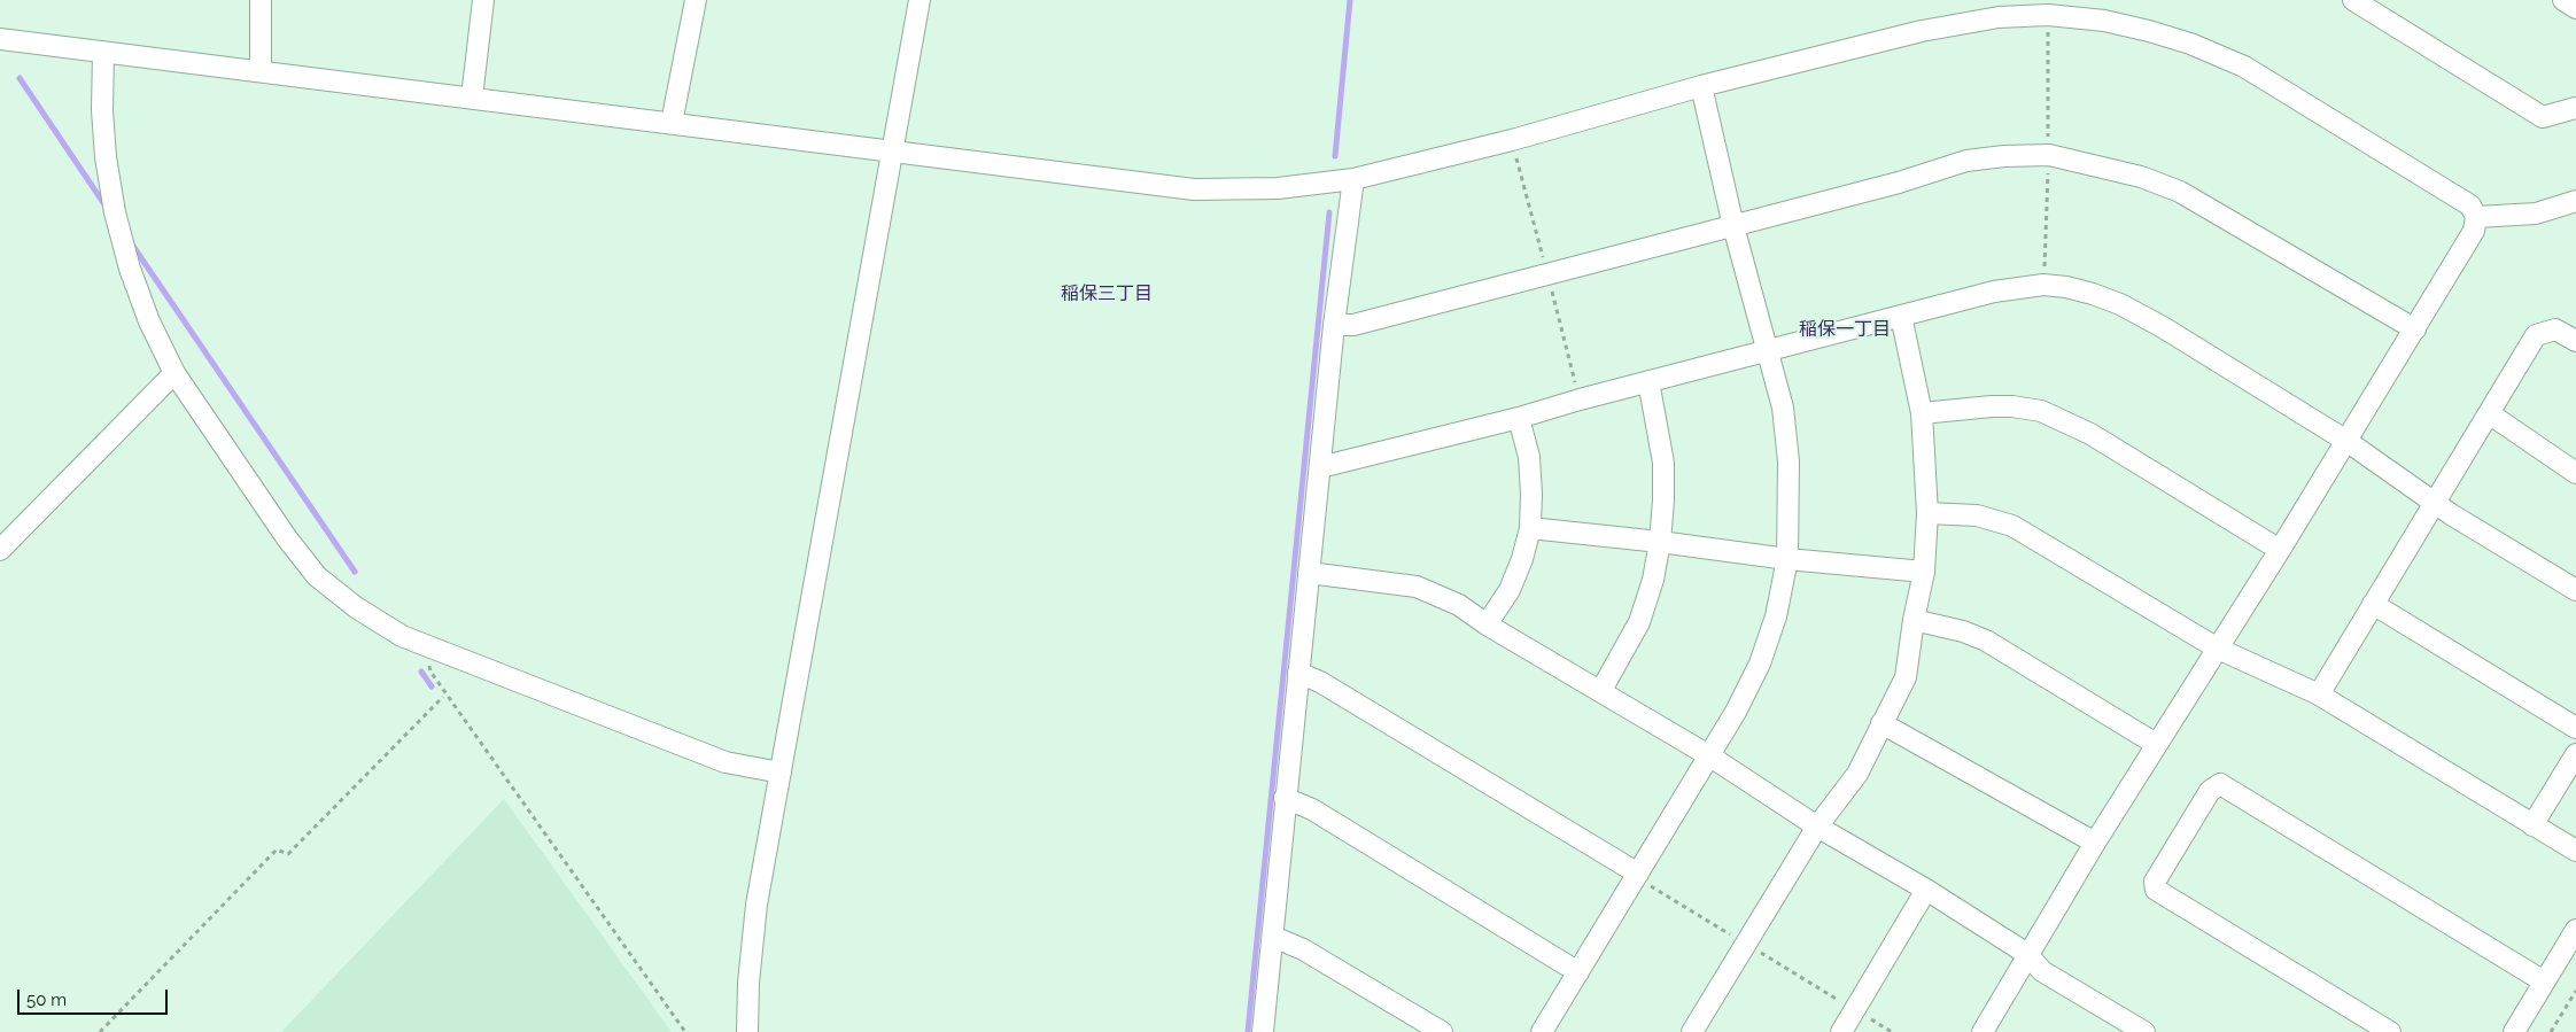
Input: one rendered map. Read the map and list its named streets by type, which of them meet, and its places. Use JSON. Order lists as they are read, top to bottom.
{
  "districts": ["稲保三丁目", "稲保一丁目"],
  "scale_bar": "50 m"
}
